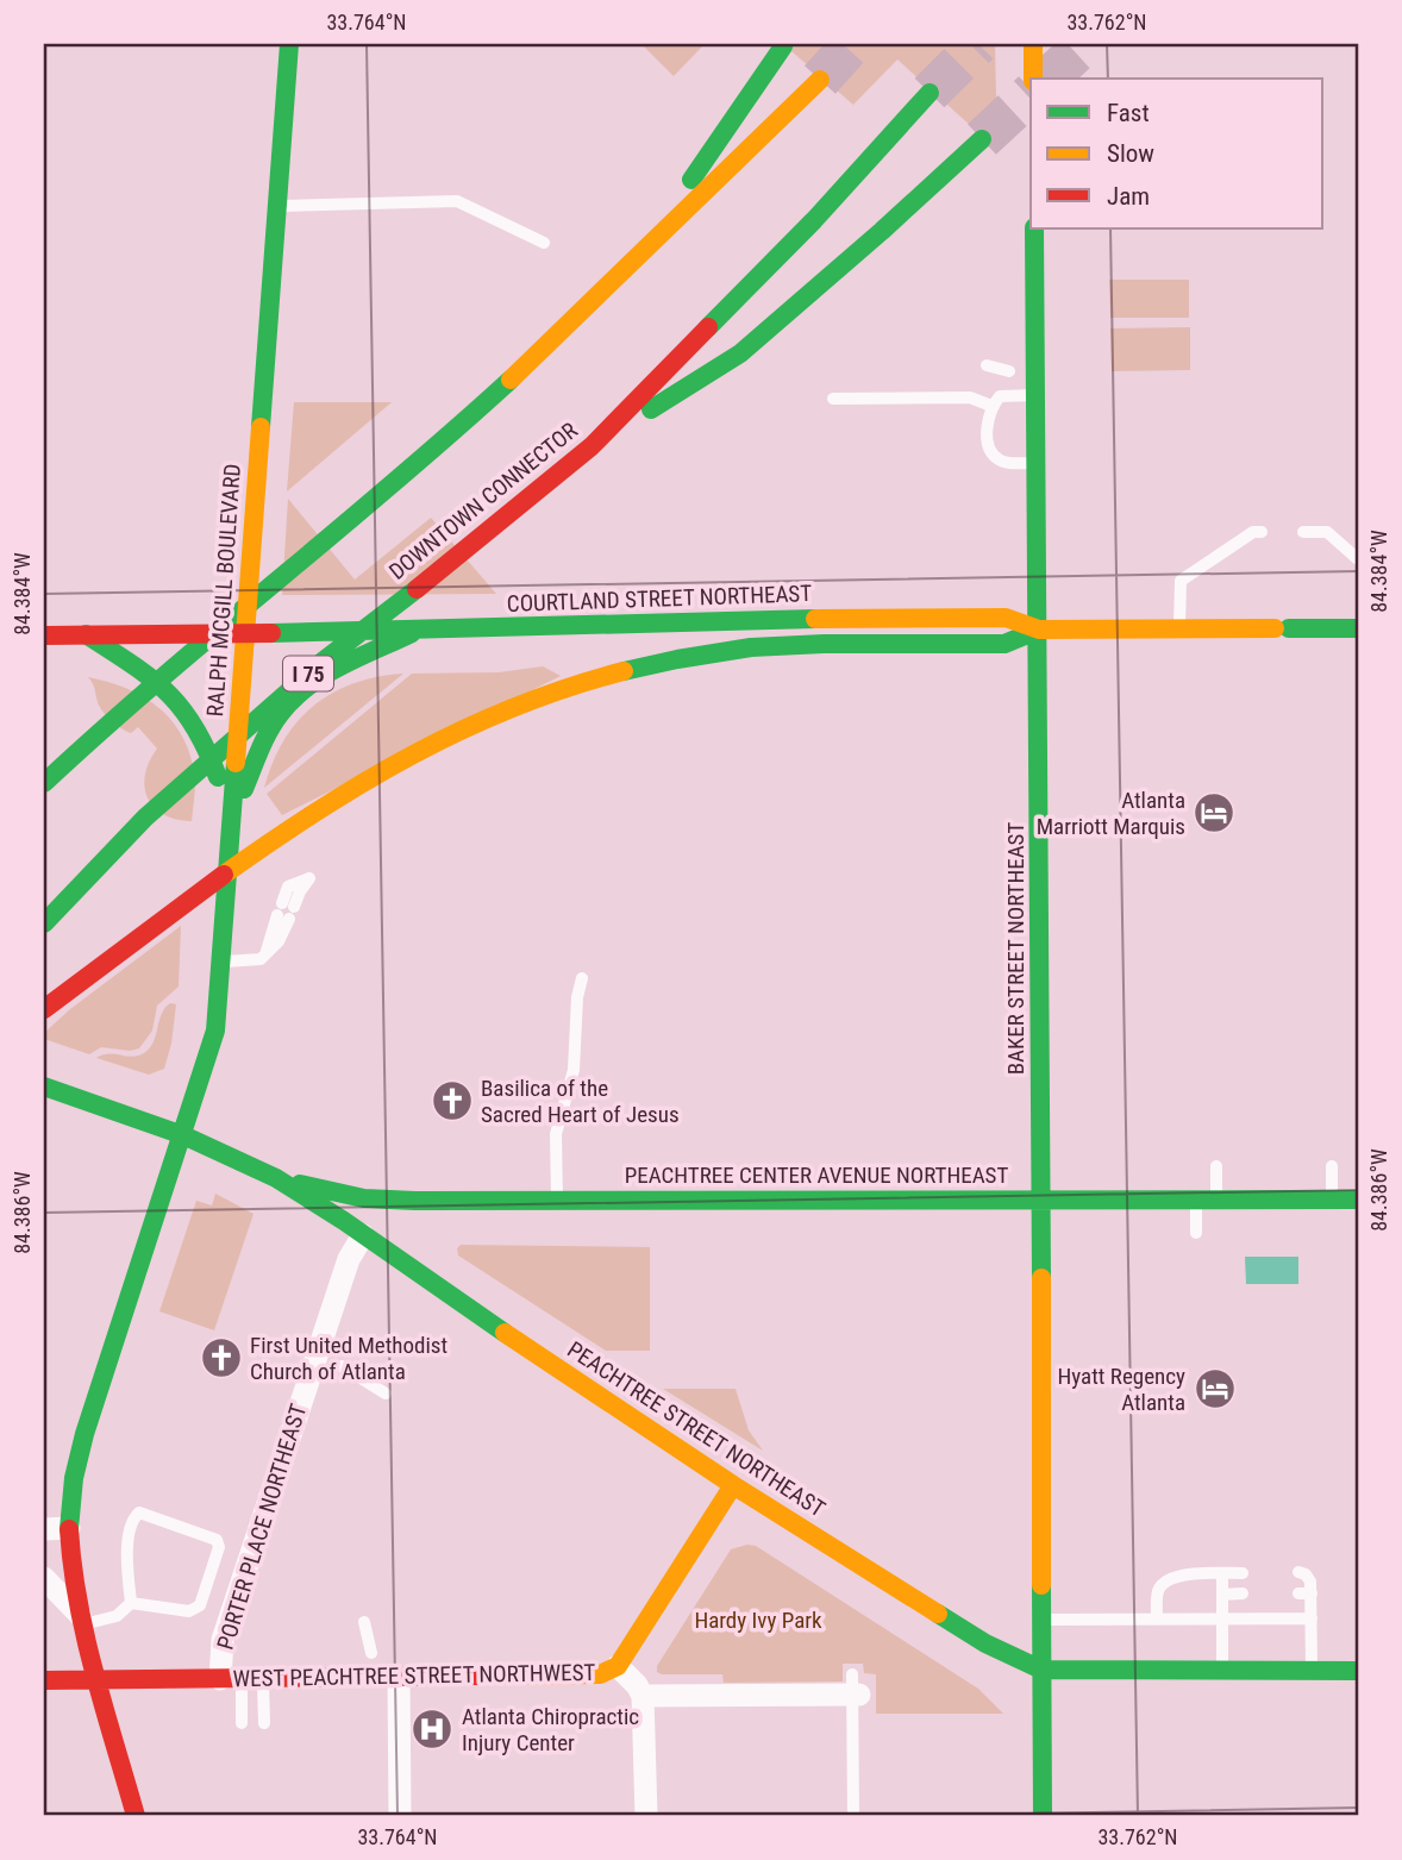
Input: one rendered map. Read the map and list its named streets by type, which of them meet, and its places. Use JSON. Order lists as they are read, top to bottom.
{
  "streets": {
    "main road": [
      "DOWNTOWN CONNECTOR",
      "RALPH MCGILL BOULEVARD",
      "COURTLAND STREET NORTHEAST",
      "I 75",
      "BAKER STREET NORTHEAST",
      "PEACHTREE CENTER AVENUE NORTHEAST",
      "PEACHTREE STREET NORTHEAST",
      "WEST PEACHTREE STREET NORTHWEST"
    ],
    "street": ["PORTER PLACE NORTHEAST"]
  },
  "crossings": [
    ["RALPH MCGILL BOULEVARD", "COURTLAND STREET NORTHEAST"],
    ["RALPH MCGILL BOULEVARD", "PEACHTREE STREET NORTHEAST"],
    ["RALPH MCGILL BOULEVARD", "WEST PEACHTREE STREET NORTHWEST"],
    ["COURTLAND STREET NORTHEAST", "BAKER STREET NORTHEAST"],
    ["BAKER STREET NORTHEAST", "PEACHTREE CENTER AVENUE NORTHEAST"],
    ["BAKER STREET NORTHEAST", "PEACHTREE STREET NORTHEAST"],
    ["PEACHTREE CENTER AVENUE NORTHEAST", "PEACHTREE STREET NORTHEAST"],
    ["PEACHTREE STREET NORTHEAST", "PORTER PLACE NORTHEAST"],
    ["PEACHTREE STREET NORTHEAST", "WEST PEACHTREE STREET NORTHWEST"],
    ["PORTER PLACE NORTHEAST", "WEST PEACHTREE STREET NORTHWEST"]
  ],
  "parks": ["Hardy Ivy Park"],
  "places": {
    "hotel": ["Atlanta Marriott Marquis", "Hyatt Regency Atlanta"],
    "church": ["Basilica of the Sacred Heart of Jesus", "First United Methodist Church of Atlanta"],
    "hospital": ["Atlanta Chiropractic Injury Center"]
  },
  "legend": ["Fast", "Slow", "Jam"],
  "coordinates": [
    "33.764°N",
    "33.762°N",
    "84.384°W",
    "84.386°W"
  ]
}
